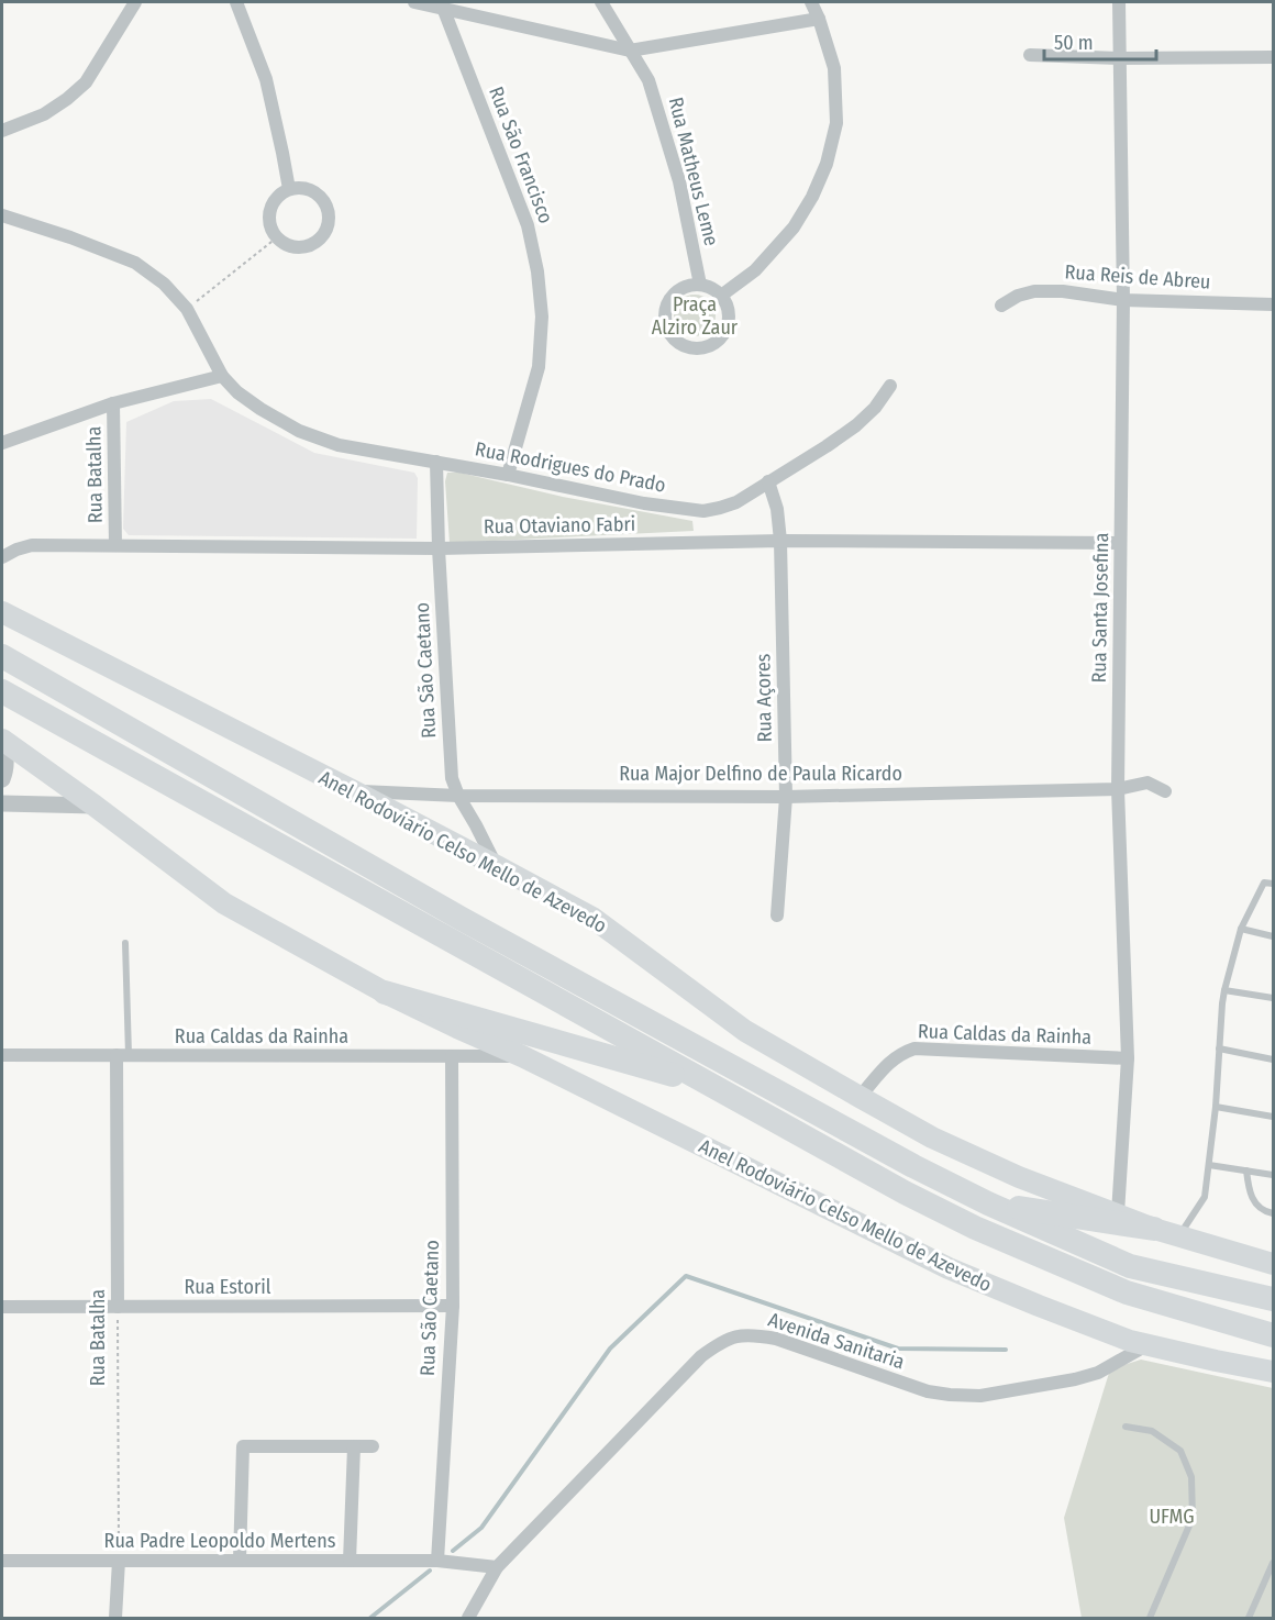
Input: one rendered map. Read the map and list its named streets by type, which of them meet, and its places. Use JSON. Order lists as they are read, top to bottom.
{
  "streets": {
    "main road": ["Anel Rodoviário Celso Mello de Azevedo"],
    "street": [
      "Rua São Francisco",
      "Rua Matheus Leme",
      "Rua Reis de Abreu",
      "Rua Rodrigues do Prado",
      "Rua Batalha",
      "Rua Otaviano Fabri",
      "Rua Santa Josefina",
      "Rua São Caetano",
      "Rua Açores",
      "Rua Major Delfino de Paula Ricardo",
      "Rua Caldas da Rainha",
      "Rua Estoril",
      "Avenida Sanitaria",
      "Rua Padre Leopoldo Mertens"
    ]
  },
  "crossings": [
    ["Rua São Francisco", "Rua Rodrigues do Prado"],
    ["Rua Reis de Abreu", "Rua Santa Josefina"],
    ["Rua Rodrigues do Prado", "Rua São Caetano"],
    ["Rua Rodrigues do Prado", "Rua Açores"],
    ["Rua Batalha", "Rua Otaviano Fabri"],
    ["Rua Batalha", "Rua Caldas da Rainha"],
    ["Rua Batalha", "Rua Estoril"],
    ["Rua Batalha", "Rua Padre Leopoldo Mertens"],
    ["Rua Otaviano Fabri", "Rua Santa Josefina"],
    ["Rua Otaviano Fabri", "Rua São Caetano"],
    ["Rua Otaviano Fabri", "Rua Açores"],
    ["Rua Santa Josefina", "Rua Major Delfino de Paula Ricardo"],
    ["Rua Santa Josefina", "Anel Rodoviário Celso Mello de Azevedo"],
    ["Rua Santa Josefina", "Rua Caldas da Rainha"],
    ["Rua São Caetano", "Rua Major Delfino de Paula Ricardo"],
    ["Rua São Caetano", "Anel Rodoviário Celso Mello de Azevedo"],
    ["Rua São Caetano", "Rua Caldas da Rainha"],
    ["Rua São Caetano", "Rua Estoril"],
    ["Rua São Caetano", "Rua Padre Leopoldo Mertens"],
    ["Rua Açores", "Rua Major Delfino de Paula Ricardo"],
    ["Rua Major Delfino de Paula Ricardo", "Anel Rodoviário Celso Mello de Azevedo"],
    ["Anel Rodoviário Celso Mello de Azevedo", "Rua Caldas da Rainha"],
    ["Anel Rodoviário Celso Mello de Azevedo", "Avenida Sanitaria"]
  ],
  "parks": ["Praça Alziro Zaur", "UFMG"],
  "scale_bar": "50 m"
}
